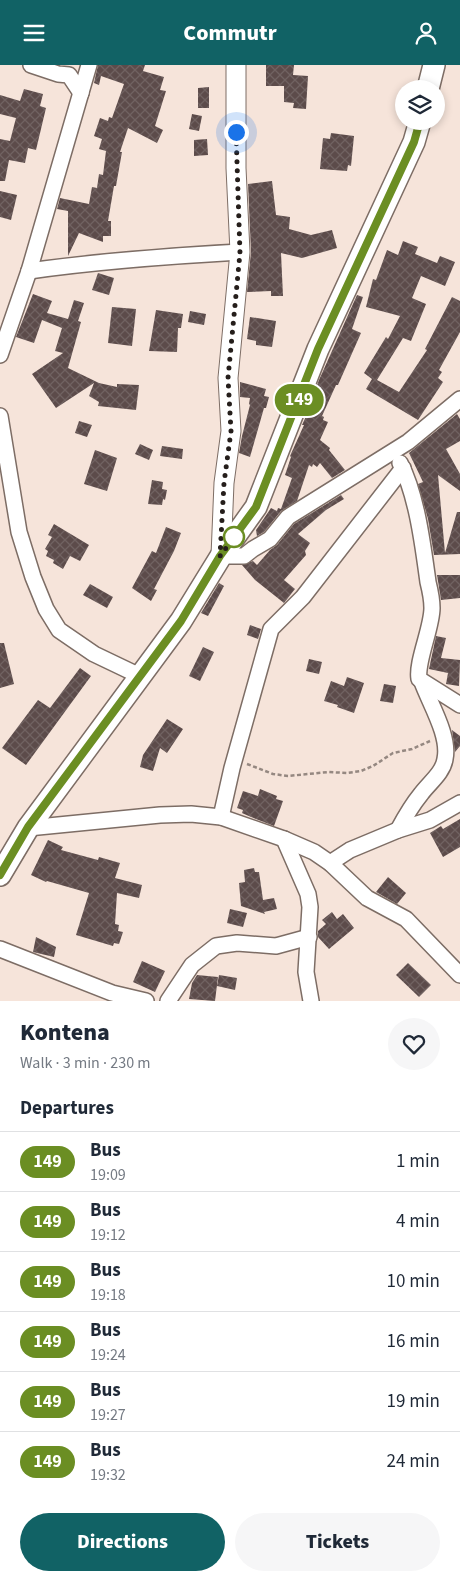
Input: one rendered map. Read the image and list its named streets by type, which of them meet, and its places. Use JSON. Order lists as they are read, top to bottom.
{
  "lines": ["bus line 149"],
  "page": {
    "header": "Commutr",
    "on_map": "149",
    "heading": [
      ["Kontena", "Walk · 3 min · 230 m"],
      "Departures"
    ],
    "list": [
      {
        "mark": "149",
        "name": "Bus",
        "note": "19:09",
        "value": "1 min"
      },
      {
        "mark": "149",
        "name": "Bus",
        "note": "19:12",
        "value": "4 min"
      },
      {
        "mark": "149",
        "name": "Bus",
        "note": "19:18",
        "value": "10 min"
      },
      {
        "mark": "149",
        "name": "Bus",
        "note": "19:24",
        "value": "16 min"
      },
      {
        "mark": "149",
        "name": "Bus",
        "note": "19:27",
        "value": "19 min"
      },
      {
        "mark": "149",
        "name": "Bus",
        "note": "19:32",
        "value": "24 min"
      }
    ],
    "buttons": ["Directions", "Tickets"]
  }
}
